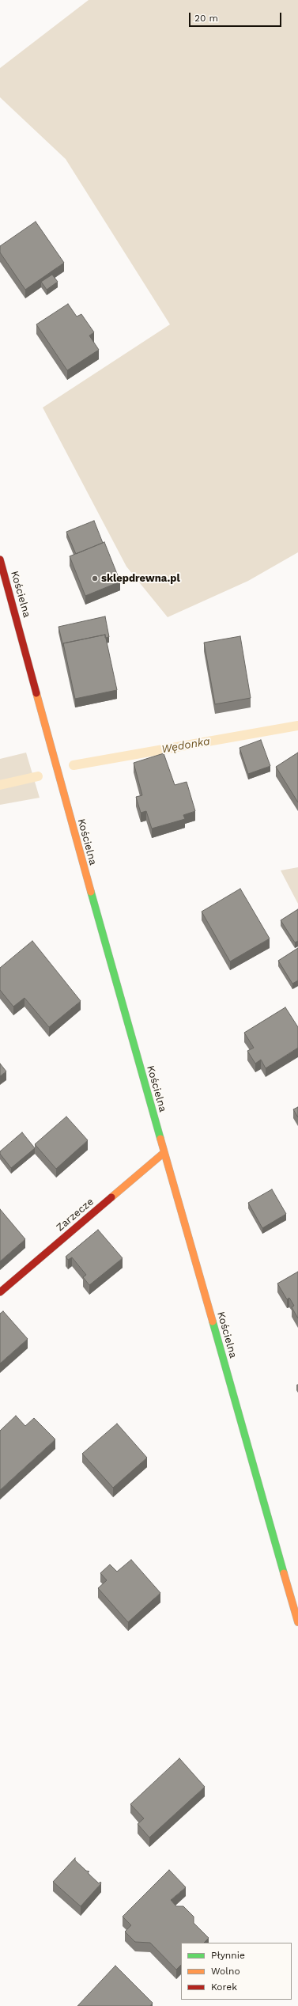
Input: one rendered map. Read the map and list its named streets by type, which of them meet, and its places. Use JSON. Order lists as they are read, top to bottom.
{
  "streets": {
    "street": ["Kościelna", "Zarzecze"]
  },
  "crossings": [
    ["Kościelna", "Zarzecze"]
  ],
  "water": ["Wędonka"],
  "places": ["sklepdrewna.pl"],
  "legend": ["Płynnie", "Wolno", "Korek"],
  "scale_bar": "20 m"
}
